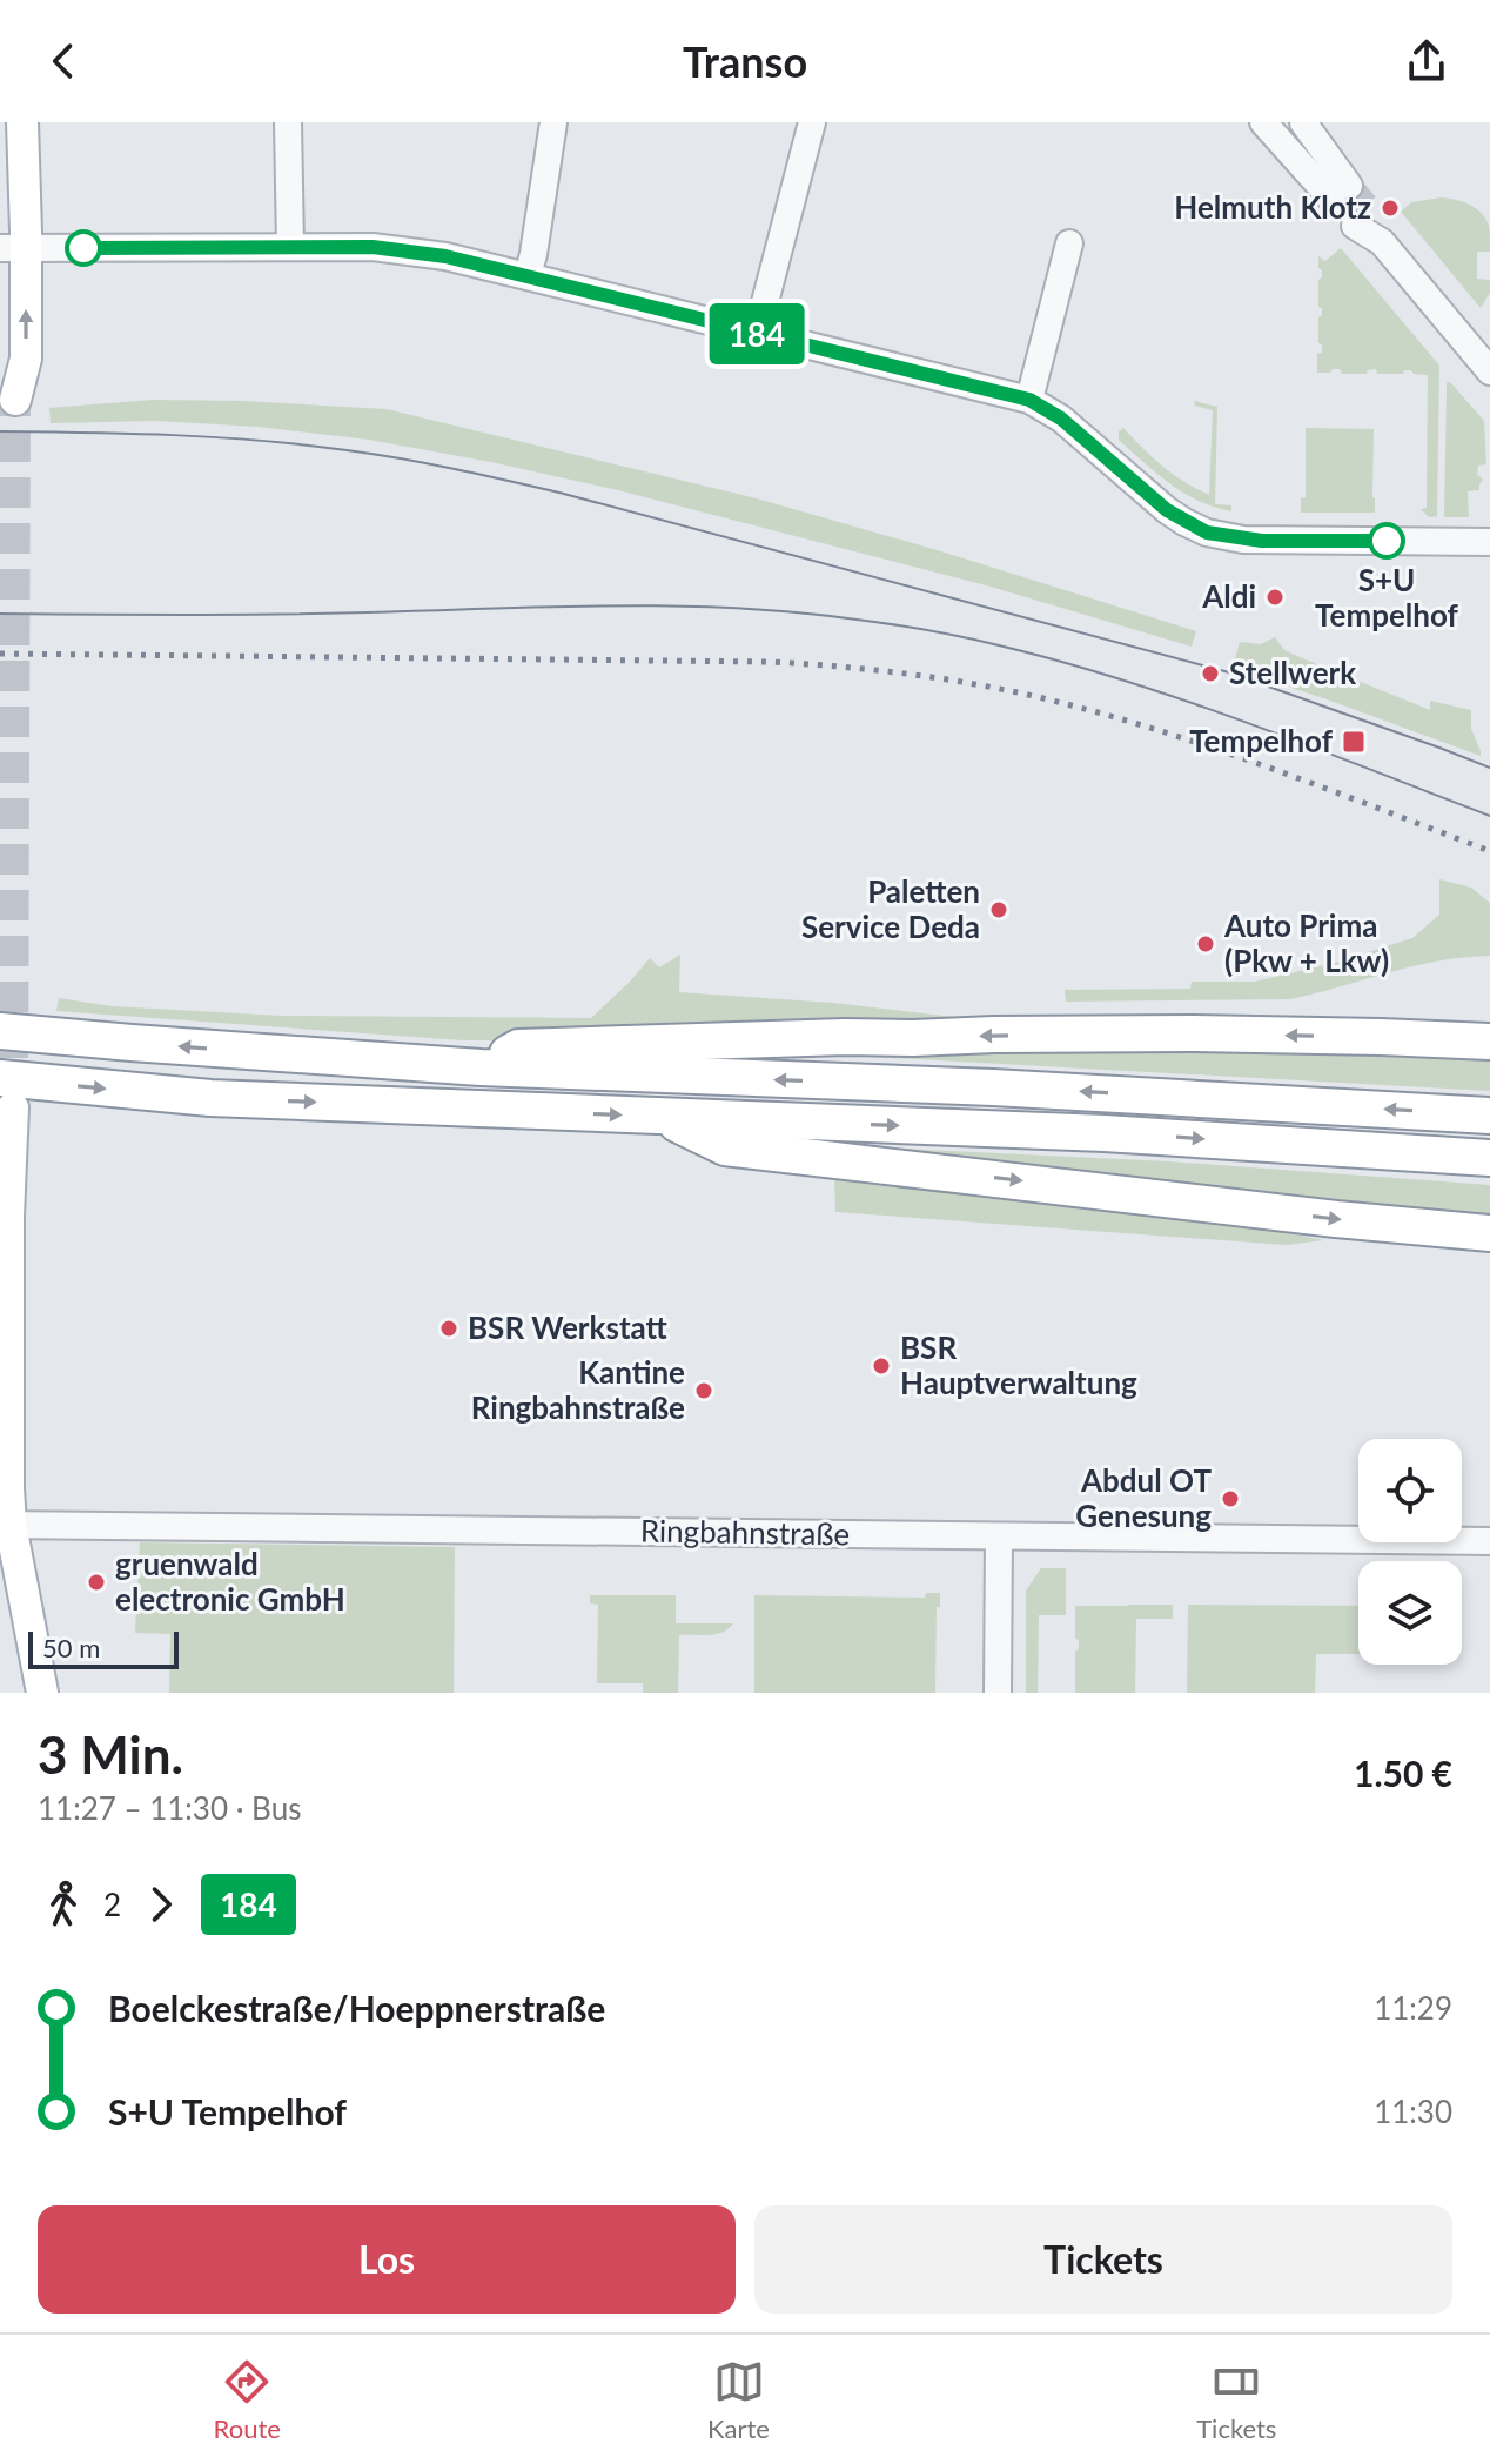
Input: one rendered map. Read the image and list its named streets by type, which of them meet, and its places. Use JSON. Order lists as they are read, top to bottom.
{
  "streets": {
    "street": ["Ringbahnstraße"]
  },
  "places": {
    "other": [
      "Helmuth Klotz",
      "S+U Tempelhof",
      "Aldi",
      "Stellwerk",
      "Paletten Service Deda",
      "Auto Prima (Pkw + Lkw)",
      "BSR Werkstatt",
      "BSR Hauptverwaltung",
      "Kantine Ringbahnstraße",
      "Abdul OT Genesung",
      "gruenwald electronic GmbH"
    ],
    "transit": ["Tempelhof"]
  },
  "lines": ["bus line 184"],
  "scale_bar": "50 m",
  "page": {
    "header": "Transo",
    "on_map": "184",
    "scale": "50 m",
    "heading": ["3 Min.", "11:27 – 11:30 · Bus", "1.50 €"],
    "legs": ["2", "184"],
    "list": [
      {
        "name": "Boelckestraße/Hoeppnerstraße",
        "value": "11:29"
      },
      {
        "name": "S+U Tempelhof",
        "value": "11:30"
      }
    ],
    "buttons": ["Los", "Tickets"],
    "tabs": ["Route", "Karte", "Tickets"]
  }
}
